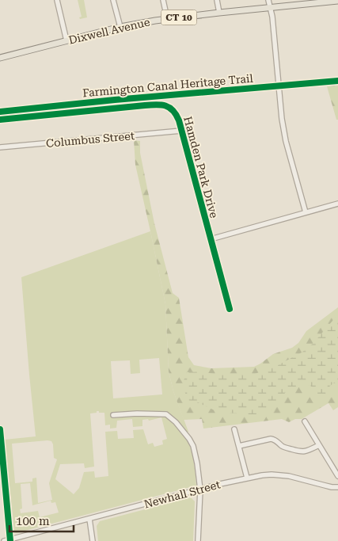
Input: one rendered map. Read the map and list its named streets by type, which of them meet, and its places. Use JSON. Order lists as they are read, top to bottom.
{
  "streets": {
    "main road": ["CT 10", "Dixwell Avenue"],
    "street": ["Columbus Street", "Hamden Park Drive", "Newhall Street"],
    "cycle path": ["Farmington Canal Heritage Trail"]
  },
  "crossings": [
    ["Columbus Street", "Hamden Park Drive"]
  ],
  "scale_bar": "100 m"
}
